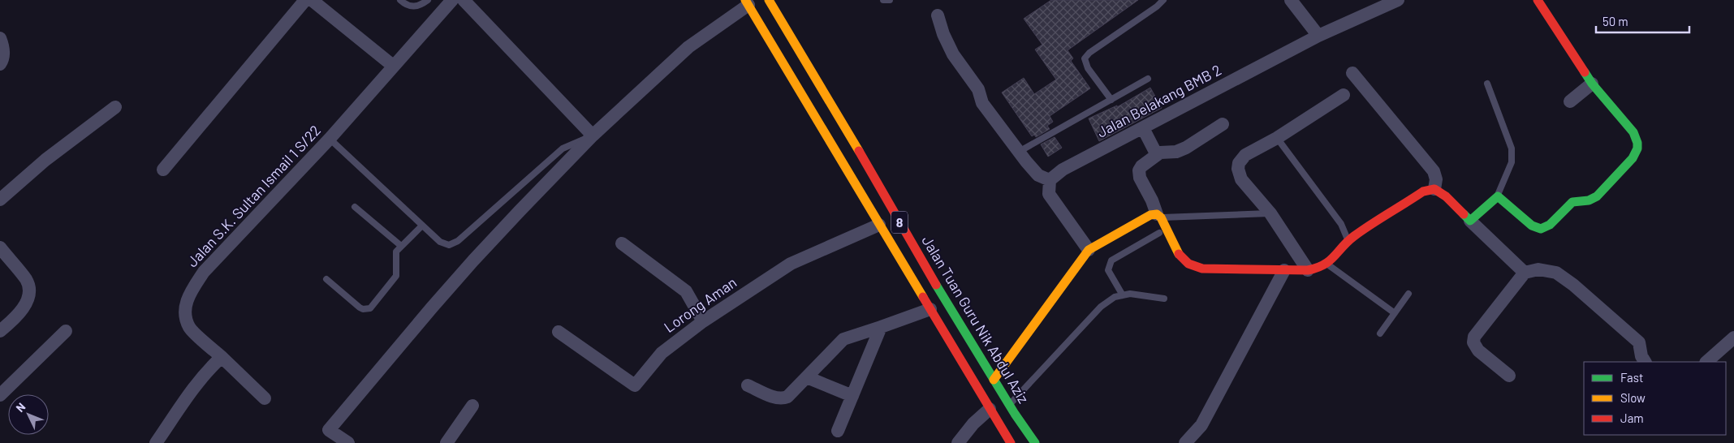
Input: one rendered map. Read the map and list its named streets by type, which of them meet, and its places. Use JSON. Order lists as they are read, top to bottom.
{
  "streets": {
    "main road": ["8", "Jalan Tuan Guru Nik Abdul Aziz"],
    "street": ["Jalan Belakang BMB 2", "Jalan S.K. Sultan Ismail 1 S/22", "Lorong Aman"]
  },
  "crossings": [
    ["8", "Lorong Aman"]
  ],
  "legend": ["Fast", "Slow", "Jam"],
  "scale_bar": "50 m",
  "north": "top left"
}
